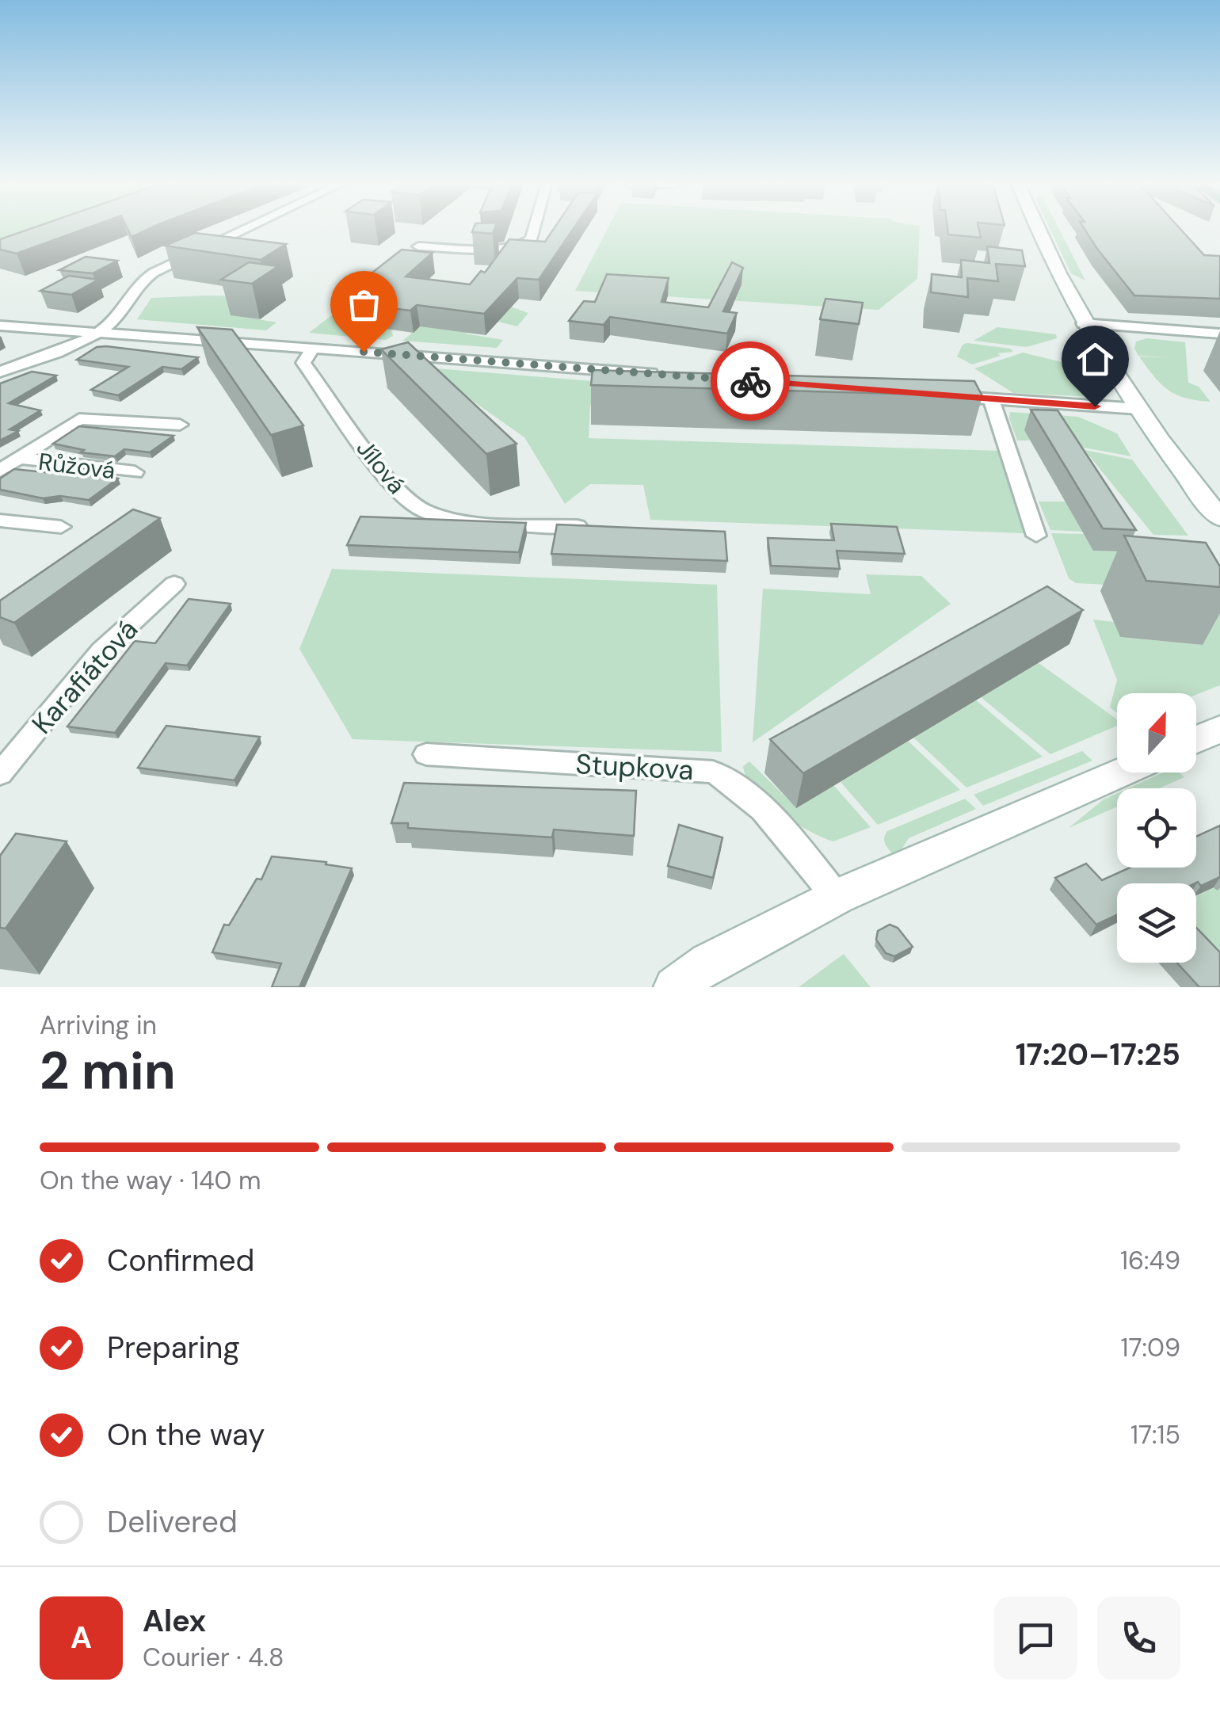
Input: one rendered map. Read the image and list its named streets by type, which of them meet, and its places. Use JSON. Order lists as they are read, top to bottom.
{
  "streets": {
    "street": [
      "Růžová",
      "Jílová",
      "Karafiátová",
      "Stupkova"
    ]
  },
  "north": "top",
  "page": {
    "heading": ["2 min", "Arriving in", "17:20–17:25"],
    "panel": ["Alex", "Courier · 4.8"],
    "bar": "On the way · 140 m",
    "list": [
      ["Confirmed", "16:49"],
      ["Preparing", "17:09"],
      ["On the way", "17:15"],
      "Delivered"
    ],
    "round": "A"
  }
}
